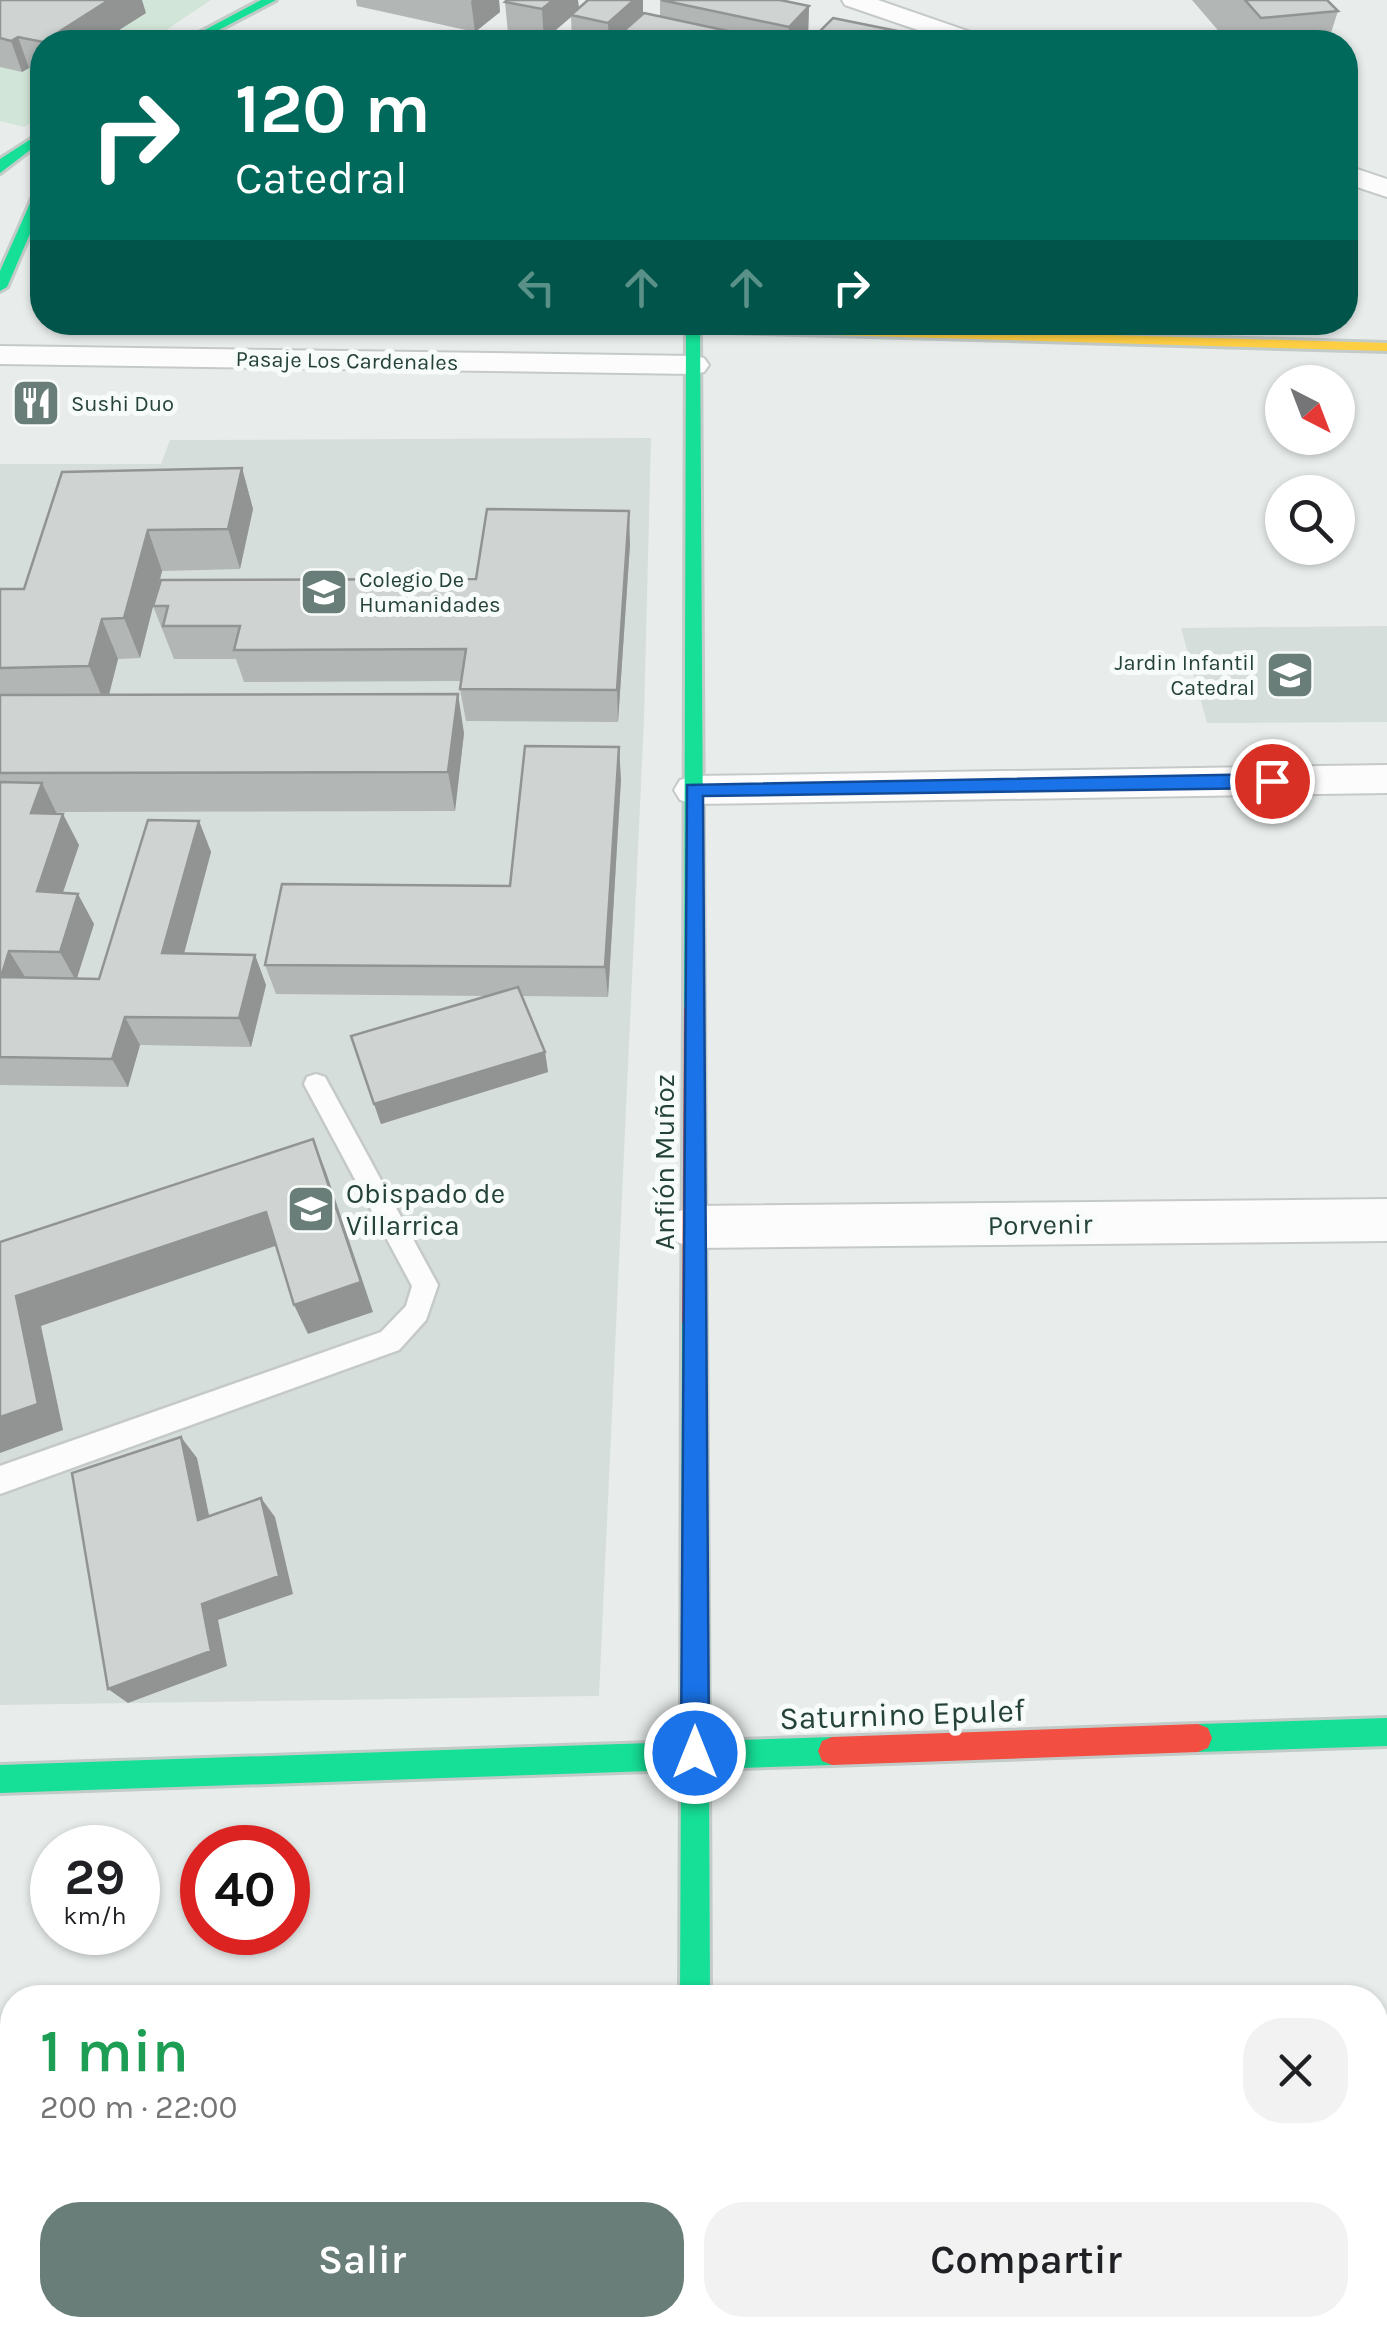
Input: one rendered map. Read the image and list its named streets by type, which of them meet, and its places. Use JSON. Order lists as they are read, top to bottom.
{
  "streets": {
    "street": [
      "Pasaje Los Cardenales",
      "Anfión Muñoz",
      "Porvenir",
      "Saturnino Epulef"
    ]
  },
  "crossings": [
    ["Pasaje Los Cardenales", "Anfión Muñoz"],
    ["Anfión Muñoz", "Porvenir"],
    ["Anfión Muñoz", "Saturnino Epulef"]
  ],
  "places": {
    "restaurant": ["Sushi Duo"],
    "school or university": ["Colegio De Humanidades", "Jardin Infantil Catedral", "Obispado de Villarrica"]
  },
  "north": "bottom right",
  "page": {
    "turn": ["120 m", "Catedral"],
    "speed": "29 km/h",
    "limit": "40",
    "heading": ["1 min", "200 m · 22:00"],
    "buttons": ["Salir", "Compartir"]
  }
}
